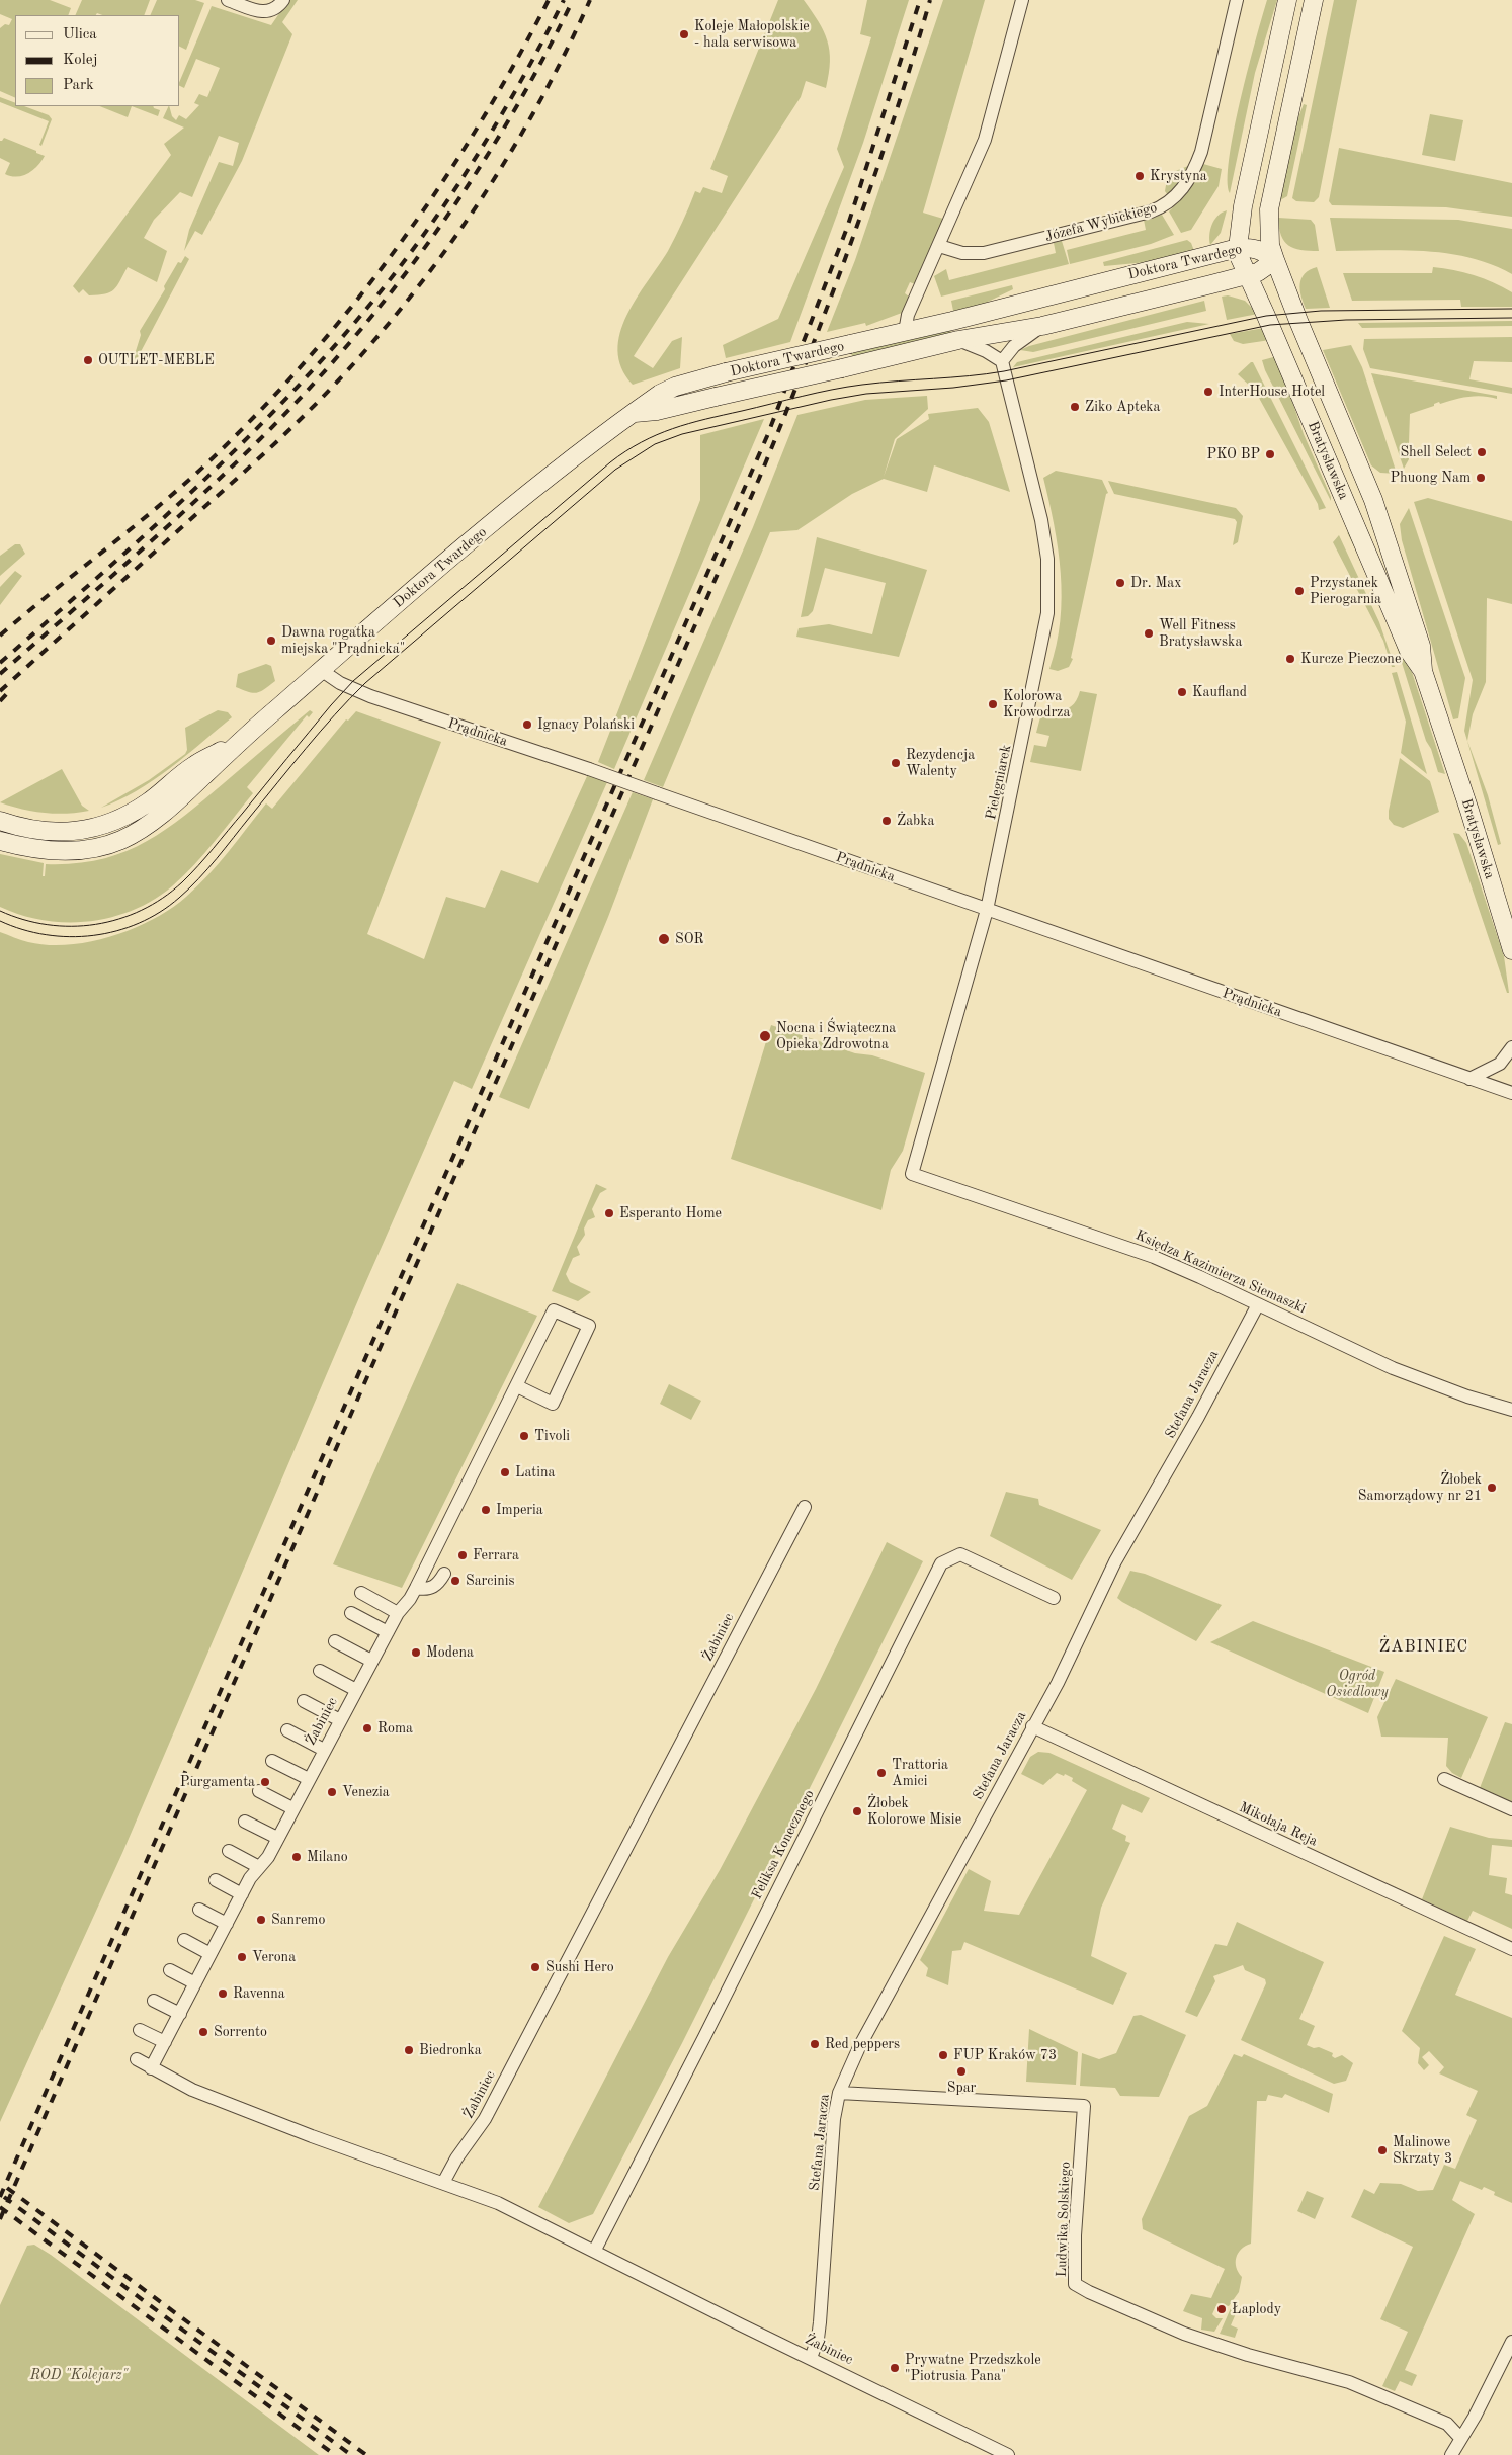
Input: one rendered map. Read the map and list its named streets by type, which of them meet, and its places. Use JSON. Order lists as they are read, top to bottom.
{
  "streets": {
    "street": [
      "Józefa Wybickiego",
      "Doktora Twardego",
      "Bratysławska",
      "Prądnicka",
      "Pielęgniarek",
      "Księdza Kazimierza Siemaszki",
      "Stefana Jaracza",
      "Żabiniec",
      "Mikołaja Reja",
      "Feliksa Konecznego",
      "Ludwika Solskiego"
    ]
  },
  "crossings": [
    ["Doktora Twardego", "Bratysławska"],
    ["Doktora Twardego", "Prądnicka"],
    ["Prądnicka", "Pielęgniarek"],
    ["Pielęgniarek", "Księdza Kazimierza Siemaszki"],
    ["Księdza Kazimierza Siemaszki", "Stefana Jaracza"],
    ["Stefana Jaracza", "Żabiniec"],
    ["Stefana Jaracza", "Mikołaja Reja"],
    ["Stefana Jaracza", "Ludwika Solskiego"],
    ["Żabiniec", "Feliksa Konecznego"]
  ],
  "districts": ["ŻABINIEC"],
  "parks": ["Ogród Osiedlowy", "ROD \"Kolejarz\""],
  "places": [
    "Koleje Małopolskie - hala serwisowa",
    "Krystyna",
    "OUTLET-MEBLE",
    "InterHouse Hotel",
    "Ziko Apteka",
    "Shell Select",
    "PKO BP",
    "Phuong Nam",
    "Dr. Max",
    "Przystanek Pierogarnia",
    "Well Fitness Bratysławska",
    "Dawna rogatka miejska \"Prądnicka\"",
    "Kurcze Pieczone",
    "Kaufland",
    "Kolorowa Krowodrza",
    "Ignacy Polański",
    "Rezydencja Walenty",
    "Żabka",
    "SOR",
    "Nocna i Świąteczna Opieka Zdrowotna",
    "Esperanto Home",
    "Tivoli",
    "Latina",
    "Żłobek Samorządowy nr 21",
    "Imperia",
    "Ferrara",
    "Sarcinis",
    "Modena",
    "Roma",
    "Trattoria Amici",
    "Purgamenta",
    "Venezia",
    "Żłobek Kolorowe Misie",
    "Milano",
    "Sanremo",
    "Verona",
    "Sushi Hero",
    "Ravenna",
    "Sorrento",
    "Red peppers",
    "Biedronka",
    "FUP Kraków 73",
    "Spar",
    "Malinowe Skrzaty 3",
    "Łaplody",
    "Prywatne Przedszkole \"Piotrusia Pana\""
  ],
  "legend": ["Ulica", "Kolej", "Park"]
}
